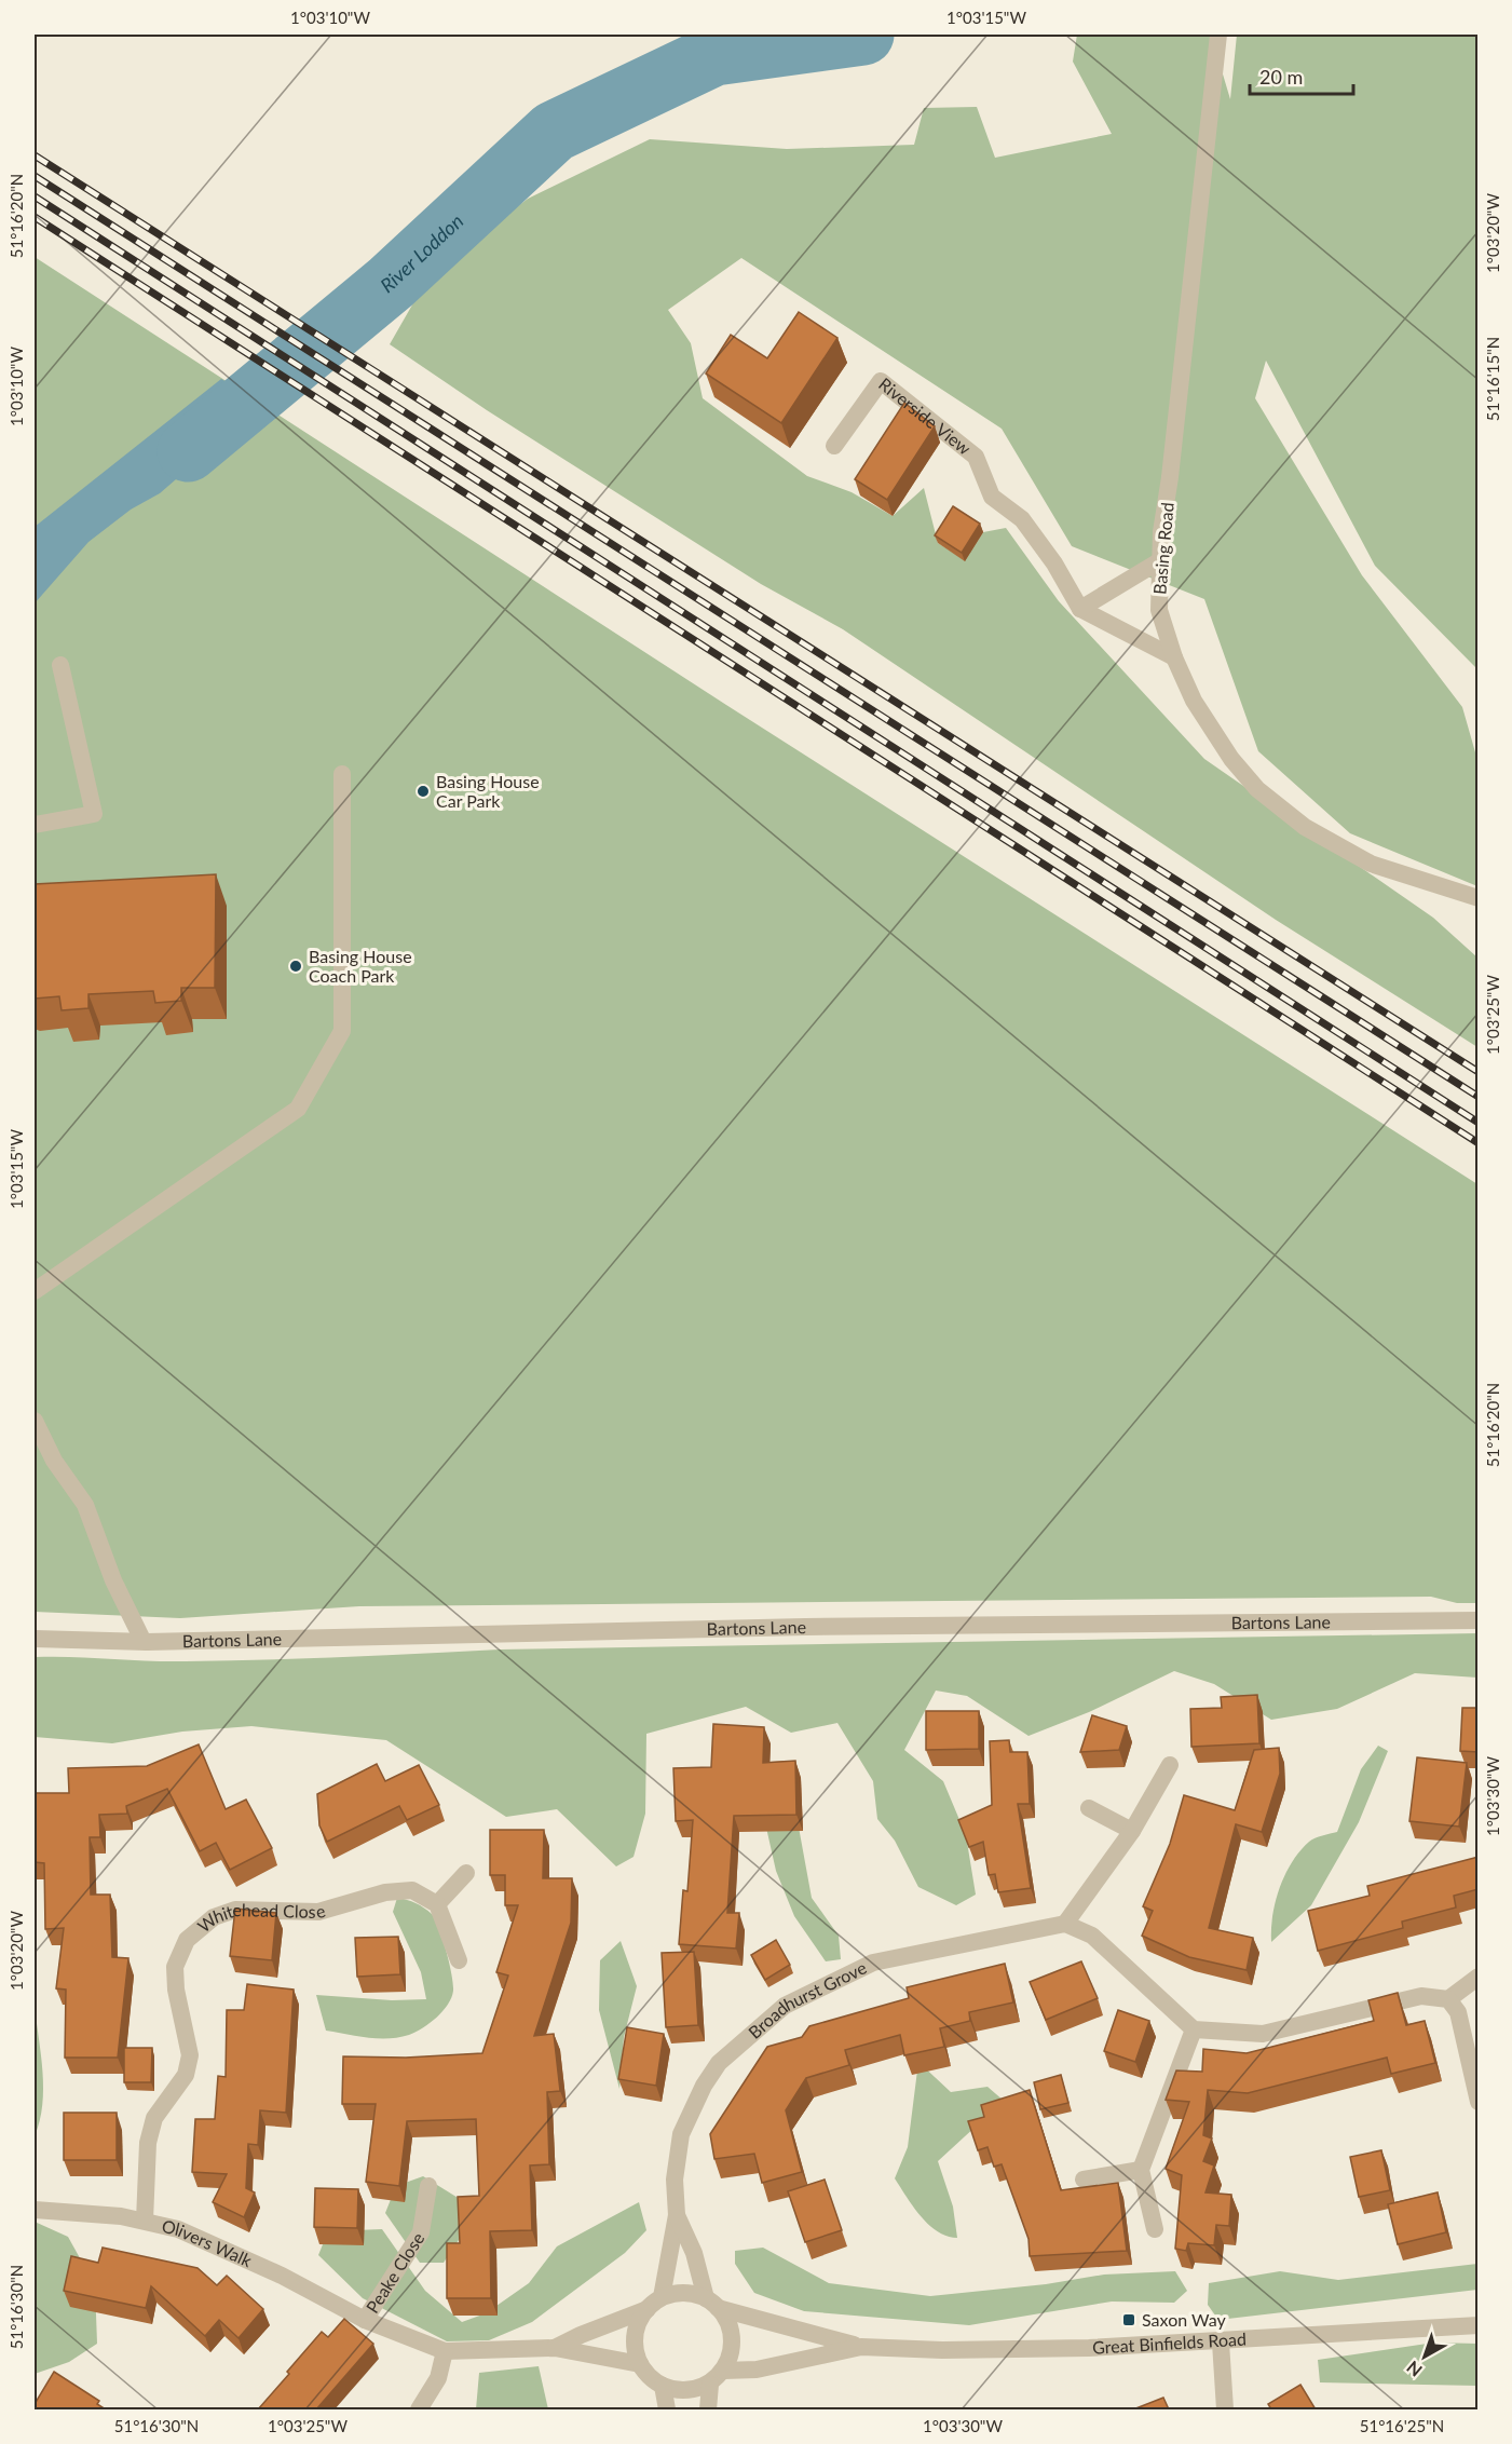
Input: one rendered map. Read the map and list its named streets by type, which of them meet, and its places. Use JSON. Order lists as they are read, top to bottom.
{
  "streets": {
    "street": [
      "Riverside View",
      "Basing Road",
      "Bartons Lane",
      "Whitehead Close",
      "Broadhurst Grove",
      "Olivers Walk",
      "Peake Close",
      "Great Binfields Road"
    ]
  },
  "crossings": [
    ["Whitehead Close", "Olivers Walk"],
    ["Broadhurst Grove", "Great Binfields Road"],
    ["Olivers Walk", "Peake Close"]
  ],
  "water": ["River Loddon"],
  "places": {
    "other": ["Basing House Car Park", "Basing House Coach Park"],
    "transit": ["Saxon Way"]
  },
  "scale_bar": "20 m",
  "north": "bottom left",
  "coordinates": [
    "1°03'10\"W",
    "1°03'15\"W",
    "51°16'20\"N",
    "1°03'20\"W",
    "51°16'15\"N",
    "1°03'25\"W",
    "1°03'30\"W",
    "51°16'30\"N",
    "51°16'25\"N"
  ]
}
